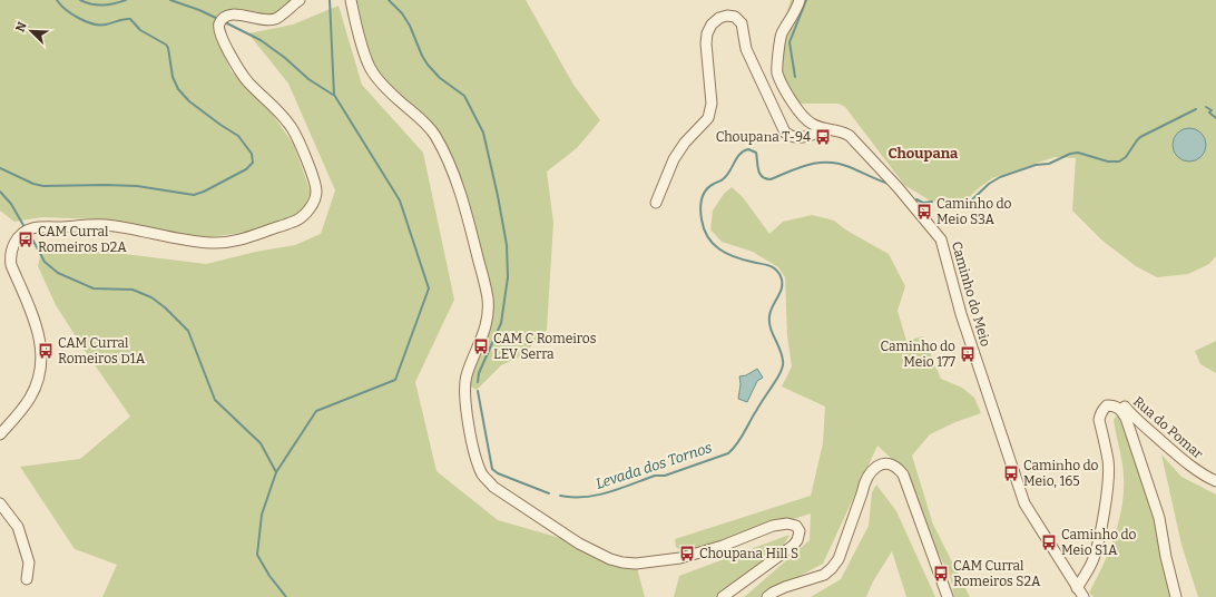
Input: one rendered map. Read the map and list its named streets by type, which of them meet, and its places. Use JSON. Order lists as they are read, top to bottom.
{
  "streets": {
    "street": ["Caminho do Meio", "Rua do Pomar"]
  },
  "districts": ["Choupana"],
  "water": ["Levada dos Tornos"],
  "places": {
    "bus stop": [
      "Choupana T-94",
      "Caminho do Meio S3A",
      "CAM Curral Romeiros D2A",
      "CAM C Romeiros LEV Serra",
      "CAM Curral Romeiros D1A",
      "Caminho do Meio 177",
      "Caminho do Meio, 165",
      "Caminho do Meio S1A",
      "Choupana Hill S",
      "CAM Curral Romeiros S2A"
    ]
  },
  "north": "top left"
}
